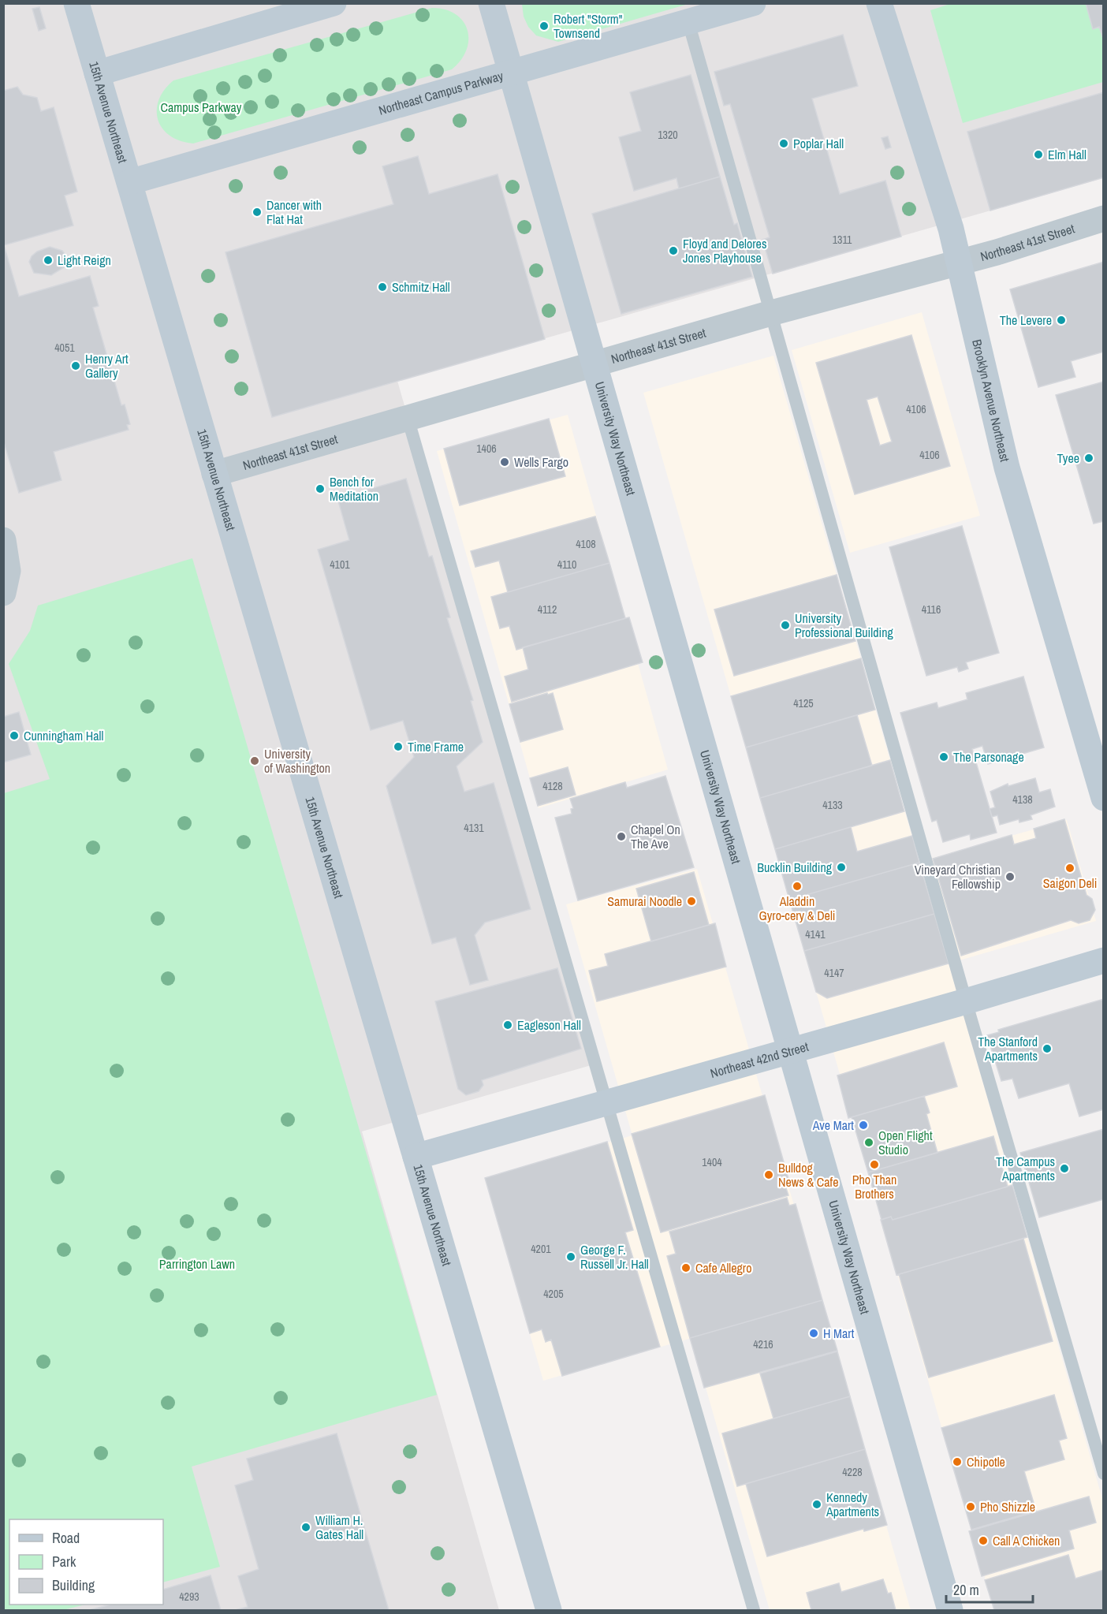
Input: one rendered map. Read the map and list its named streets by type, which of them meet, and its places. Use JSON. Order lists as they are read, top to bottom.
{
  "streets": {
    "street": [
      "Northeast Campus Parkway",
      "15th Avenue Northeast",
      "Northeast 41st Street",
      "Brooklyn Avenue Northeast",
      "University Way Northeast",
      "Northeast 42nd Street"
    ]
  },
  "crossings": [
    ["Northeast Campus Parkway", "15th Avenue Northeast"],
    ["Northeast Campus Parkway", "University Way Northeast"],
    ["15th Avenue Northeast", "Northeast 41st Street"],
    ["15th Avenue Northeast", "Northeast 42nd Street"],
    ["Northeast 41st Street", "Brooklyn Avenue Northeast"],
    ["Northeast 41st Street", "University Way Northeast"],
    ["University Way Northeast", "Northeast 42nd Street"]
  ],
  "parks": ["Campus Parkway", "Parrington Lawn"],
  "places": [
    "Robert \"Storm\" Townsend",
    "Poplar Hall",
    "Elm Hall",
    "Dancer with Flat Hat",
    "Floyd and Delores Jones Playhouse",
    "Light Reign",
    "Schmitz Hall",
    "The Levere",
    "Henry Art Gallery",
    "Tyee",
    "Wells Fargo",
    "Bench for Meditation",
    "University Professional Building",
    "Cunningham Hall",
    "Time Frame",
    "The Parsonage",
    "University of Washington",
    "Chapel On The Ave",
    "Bucklin Building",
    "Saigon Deli",
    "Vineyard Christian Fellowship",
    "Aladdin Gyro-cery & Deli",
    "Samurai Noodle",
    "Eagleson Hall",
    "The Stanford Apartments",
    "Ave Mart",
    "Open Flight Studio",
    "Pho Than Brothers",
    "The Campus Apartments",
    "Bulldog News & Cafe",
    "George F. Russell Jr. Hall",
    "Cafe Allegro",
    "H Mart",
    "Chipotle",
    "Kennedy Apartments",
    "Pho Shizzle",
    "William H. Gates Hall",
    "Call A Chicken"
  ],
  "house_numbers": [
    "1320",
    "1311",
    "4051",
    "4106",
    "1406",
    "4106",
    "4108",
    "4101",
    "4110",
    "4112",
    "4116",
    "4125",
    "4128",
    "4138",
    "4133",
    "4131",
    "4141",
    "4147",
    "1404",
    "4201",
    "4205",
    "4216",
    "4228",
    "4293"
  ],
  "legend": ["Road", "Park", "Building"],
  "scale_bar": "20 m"
}
